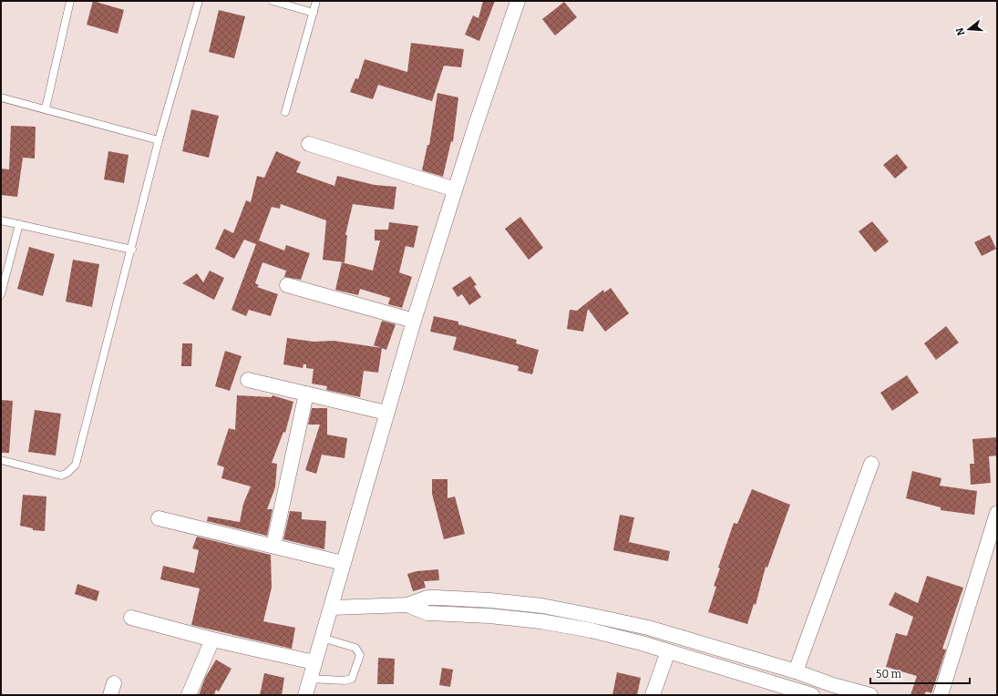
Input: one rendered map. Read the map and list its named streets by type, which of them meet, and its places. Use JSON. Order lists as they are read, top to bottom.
{
  "scale_bar": "50 m",
  "north": "left"
}
